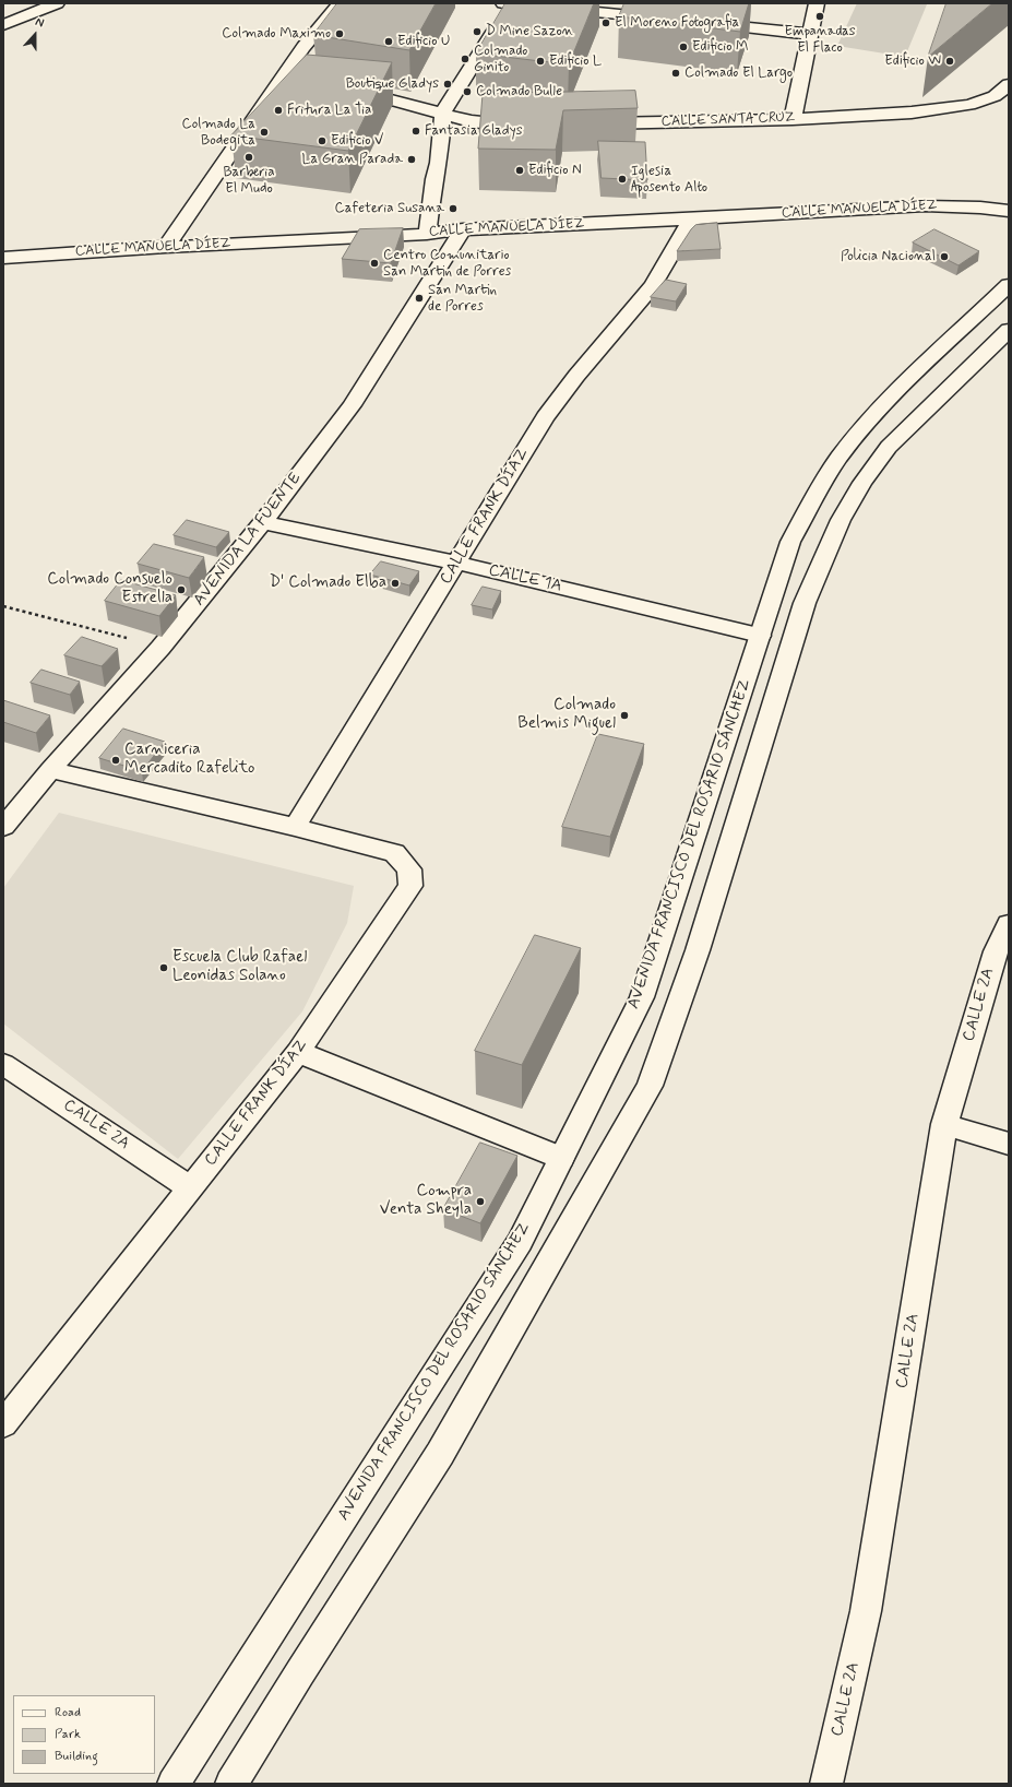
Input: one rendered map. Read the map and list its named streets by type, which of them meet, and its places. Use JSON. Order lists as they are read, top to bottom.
{
  "streets": {
    "street": [
      "CALLE SANTA CRUZ",
      "CALLE MANUELA DÍEZ",
      "CALLE FRANK DÍAZ",
      "AVENIDA LA FUENTE",
      "CALLE 1A",
      "AVENIDA FRANCISCO DEL ROSARIO SÁNCHEZ",
      "CALLE 2A"
    ]
  },
  "crossings": [
    ["CALLE MANUELA DÍEZ", "CALLE FRANK DÍAZ"],
    ["CALLE MANUELA DÍEZ", "AVENIDA LA FUENTE"],
    ["CALLE FRANK DÍAZ", "AVENIDA LA FUENTE"],
    ["CALLE FRANK DÍAZ", "CALLE 1A"],
    ["CALLE FRANK DÍAZ", "CALLE 2A"],
    ["AVENIDA LA FUENTE", "CALLE 1A"],
    ["CALLE 1A", "AVENIDA FRANCISCO DEL ROSARIO SÁNCHEZ"]
  ],
  "places": [
    "Empanadas El Flaco",
    "El Moreno Fotografia",
    "D Mine Sazon",
    "Colmado Maximo",
    "Edificio U",
    "Edificio M",
    "Colmado Ginito",
    "Edificio L",
    "Edificio W",
    "Colmado El Largo",
    "Boutique Gladys",
    "Colmado Bulle",
    "Fritura La Tia",
    "Fantasia Gladys",
    "Colmado La Bodegita",
    "Edificio V",
    "Barberia El Mudo",
    "La Gran Parada",
    "Edificio N",
    "Iglesia Aposento Alto",
    "Cafeteria Susana",
    "Policia Nacional",
    "Centro Comunitario San Martin de Porres",
    "San Martin de Porres",
    "D' Colmado Elba",
    "Colmado Consuelo Estrella",
    "Colmado Belmis Miguel",
    "Carniceria Mercadito Rafelito",
    "Escuela Club Rafael Leonidas Solano",
    "Compra Venta Sheyla"
  ],
  "legend": ["Road", "Park", "Building"],
  "north": "top"
}
